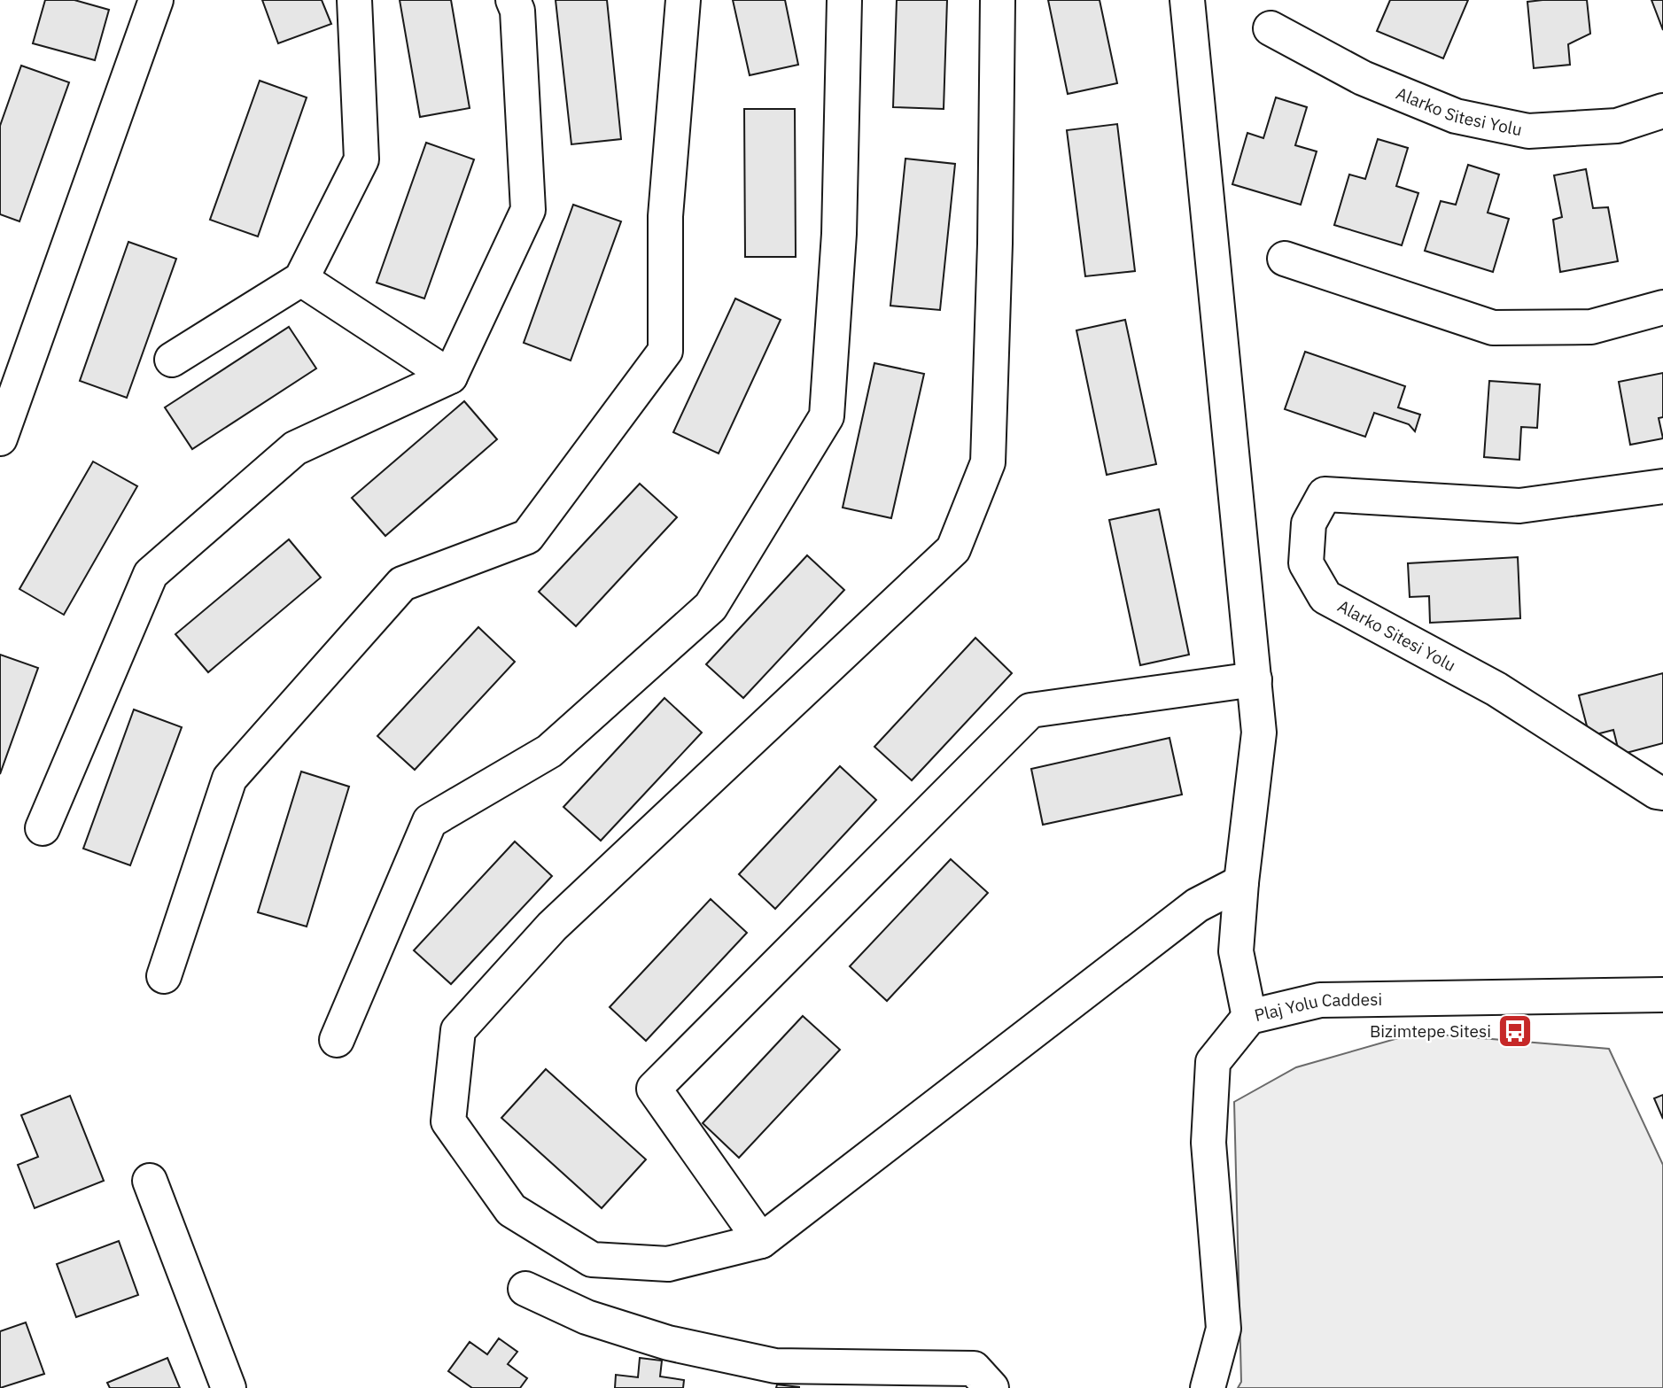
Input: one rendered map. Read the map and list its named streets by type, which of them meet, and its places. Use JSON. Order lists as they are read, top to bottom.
{
  "streets": {
    "street": ["Alarko Sitesi Yolu", "Plaj Yolu Caddesi"]
  },
  "places": {
    "bus stop": ["Bizimtepe Sitesi"]
  }
}
